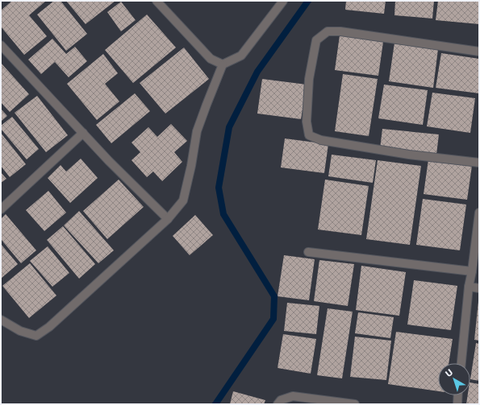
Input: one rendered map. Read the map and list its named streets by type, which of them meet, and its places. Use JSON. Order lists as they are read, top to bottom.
{
  "north": "top left"
}
